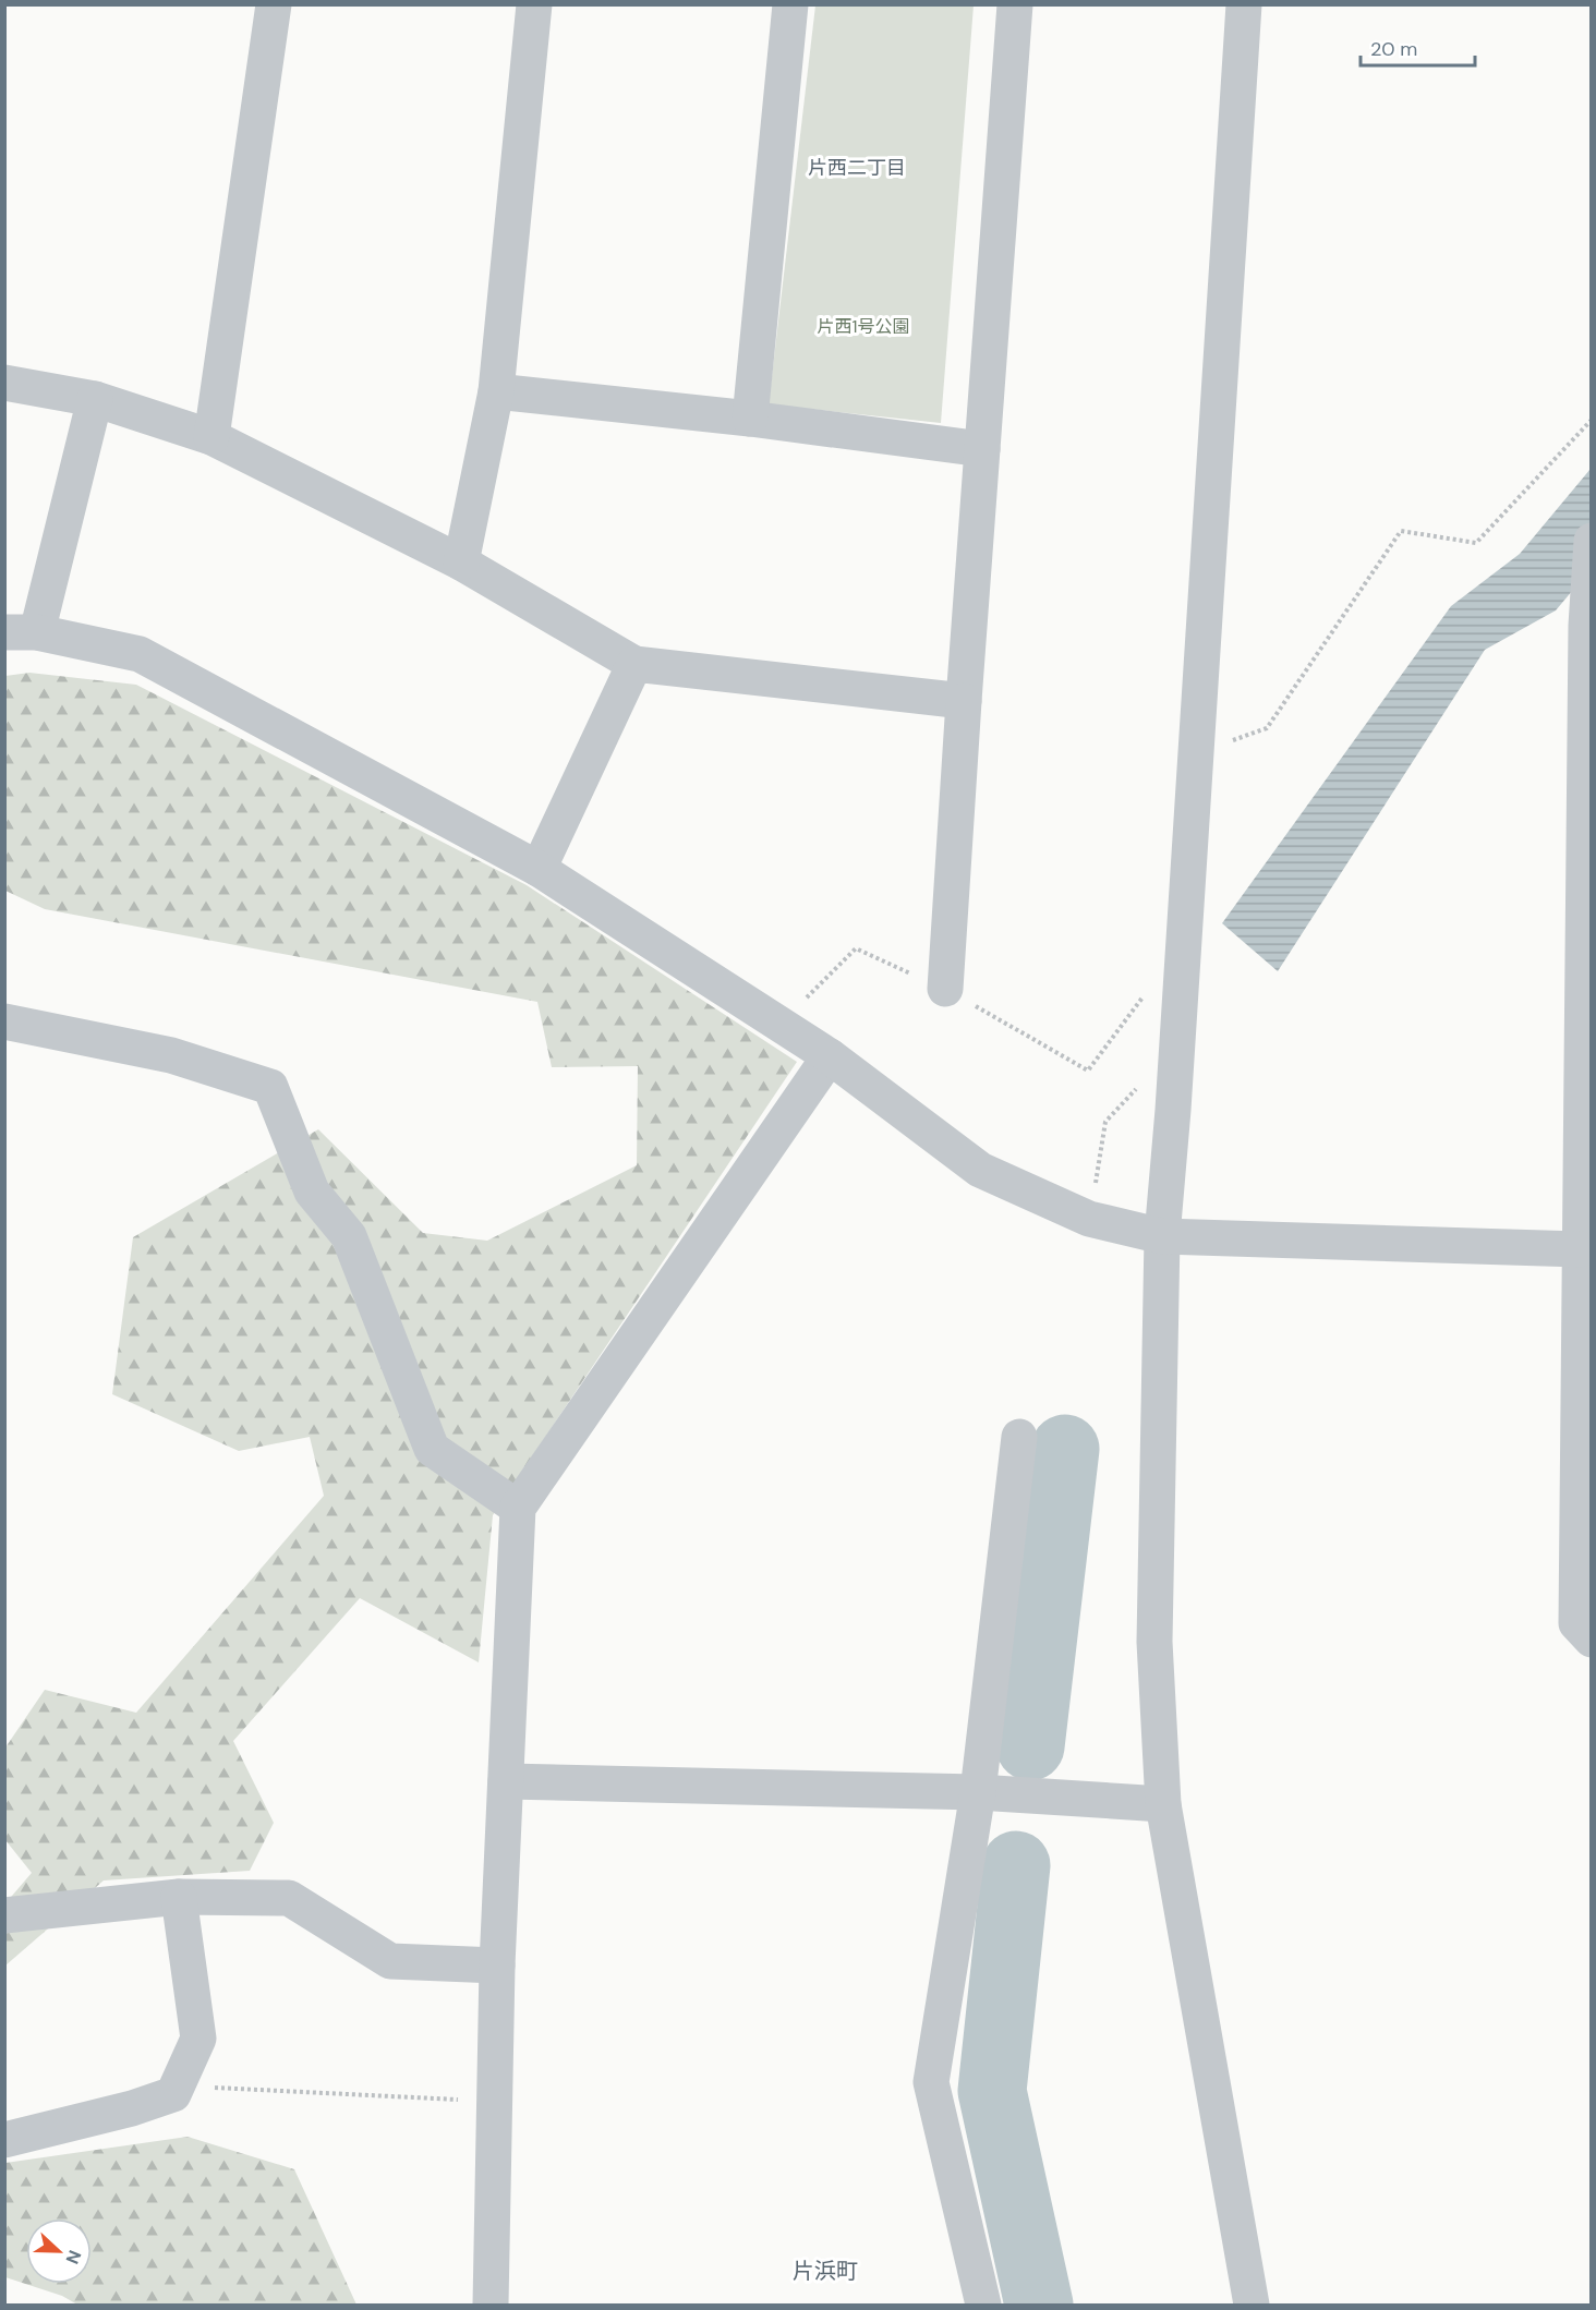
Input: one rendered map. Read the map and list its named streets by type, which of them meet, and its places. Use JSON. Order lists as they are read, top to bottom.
{
  "districts": ["片西二丁目", "片浜町"],
  "parks": ["片西1号公園"],
  "scale_bar": "20 m",
  "north": "right"
}
